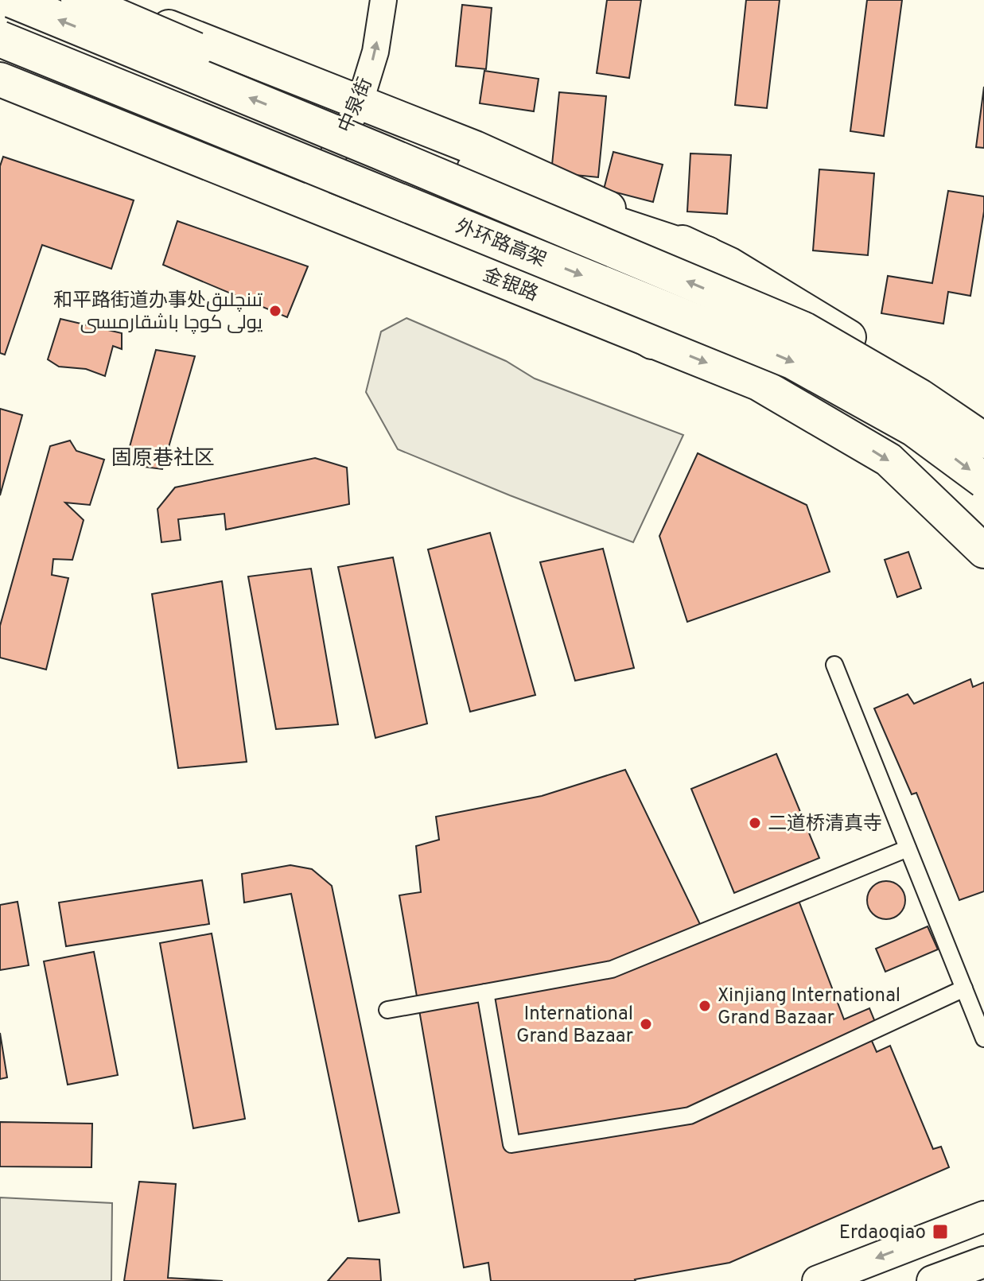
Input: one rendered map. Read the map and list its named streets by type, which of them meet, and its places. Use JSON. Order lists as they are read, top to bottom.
{
  "streets": {
    "highway": ["外环路高架"],
    "main road": ["金银路"],
    "street": ["中泉街"]
  },
  "crossings": [
    ["中泉街", "金银路"]
  ],
  "one_way": ["中泉街"],
  "districts": ["固原巷社区"],
  "places": {
    "other": [
      "和平路街道办事处تىنچلىق يولى كوچا باشقارمىسى",
      "二道桥清真寺",
      "Xinjiang International Grand Bazaar",
      "International Grand Bazaar"
    ],
    "transit": ["Erdaoqiao"]
  }
}
